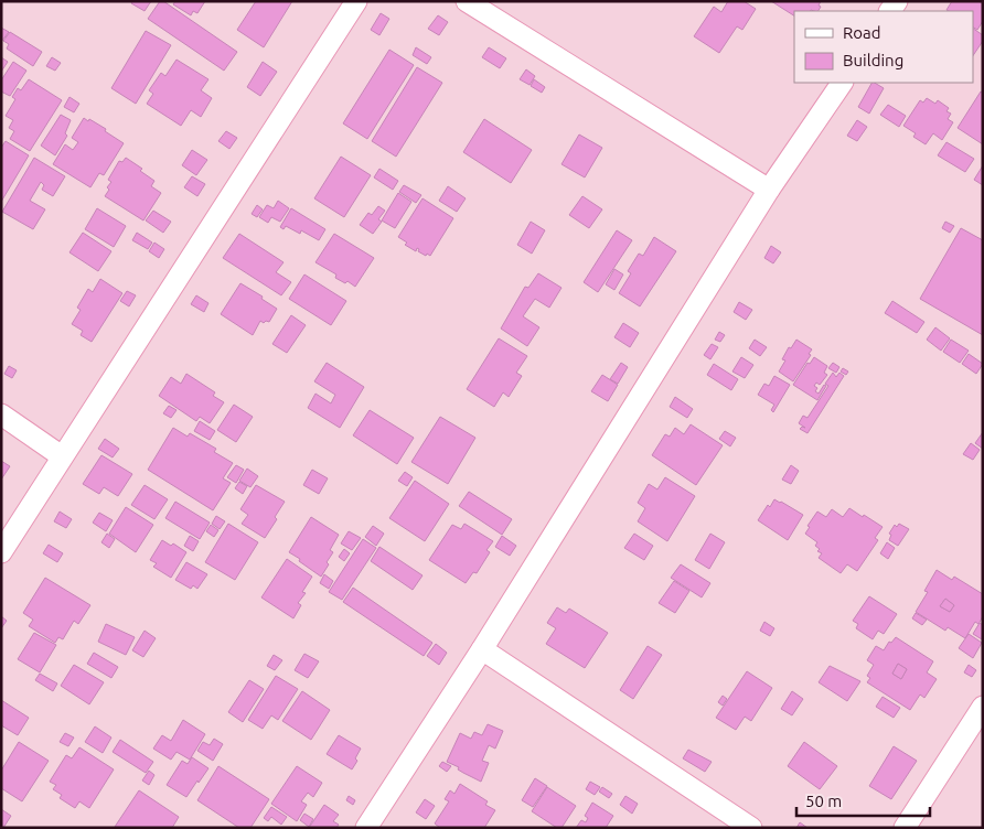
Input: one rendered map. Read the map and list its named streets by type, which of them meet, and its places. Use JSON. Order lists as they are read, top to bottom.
{
  "legend": ["Road", "Building"],
  "scale_bar": "50 m"
}
